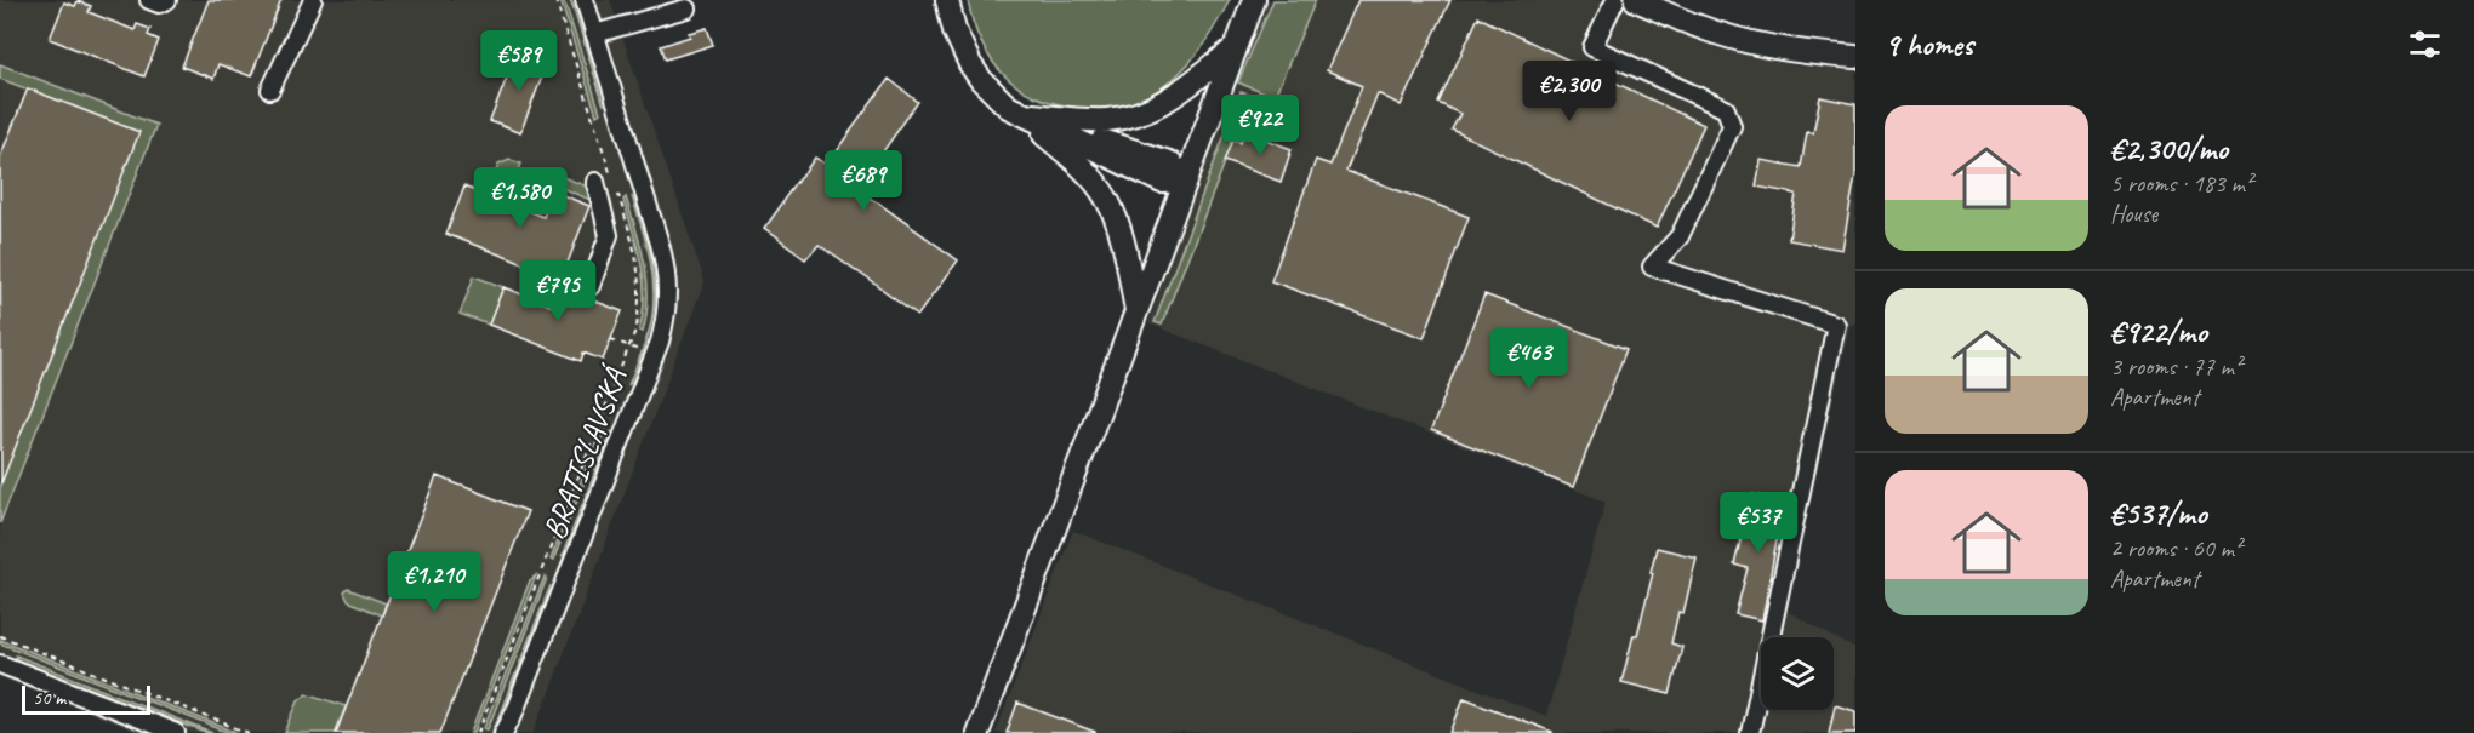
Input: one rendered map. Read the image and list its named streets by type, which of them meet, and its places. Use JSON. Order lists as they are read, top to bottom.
{
  "streets": {
    "lane": ["BRATISLAVSKÁ"]
  },
  "scale_bar": "50 m",
  "page": {
    "heading": "9 homes",
    "price": [
      "€589",
      "€2,300",
      "€922",
      "€689",
      "€1,580",
      "€795",
      "€463",
      "€537",
      "€1,210"
    ],
    "list": [
      {
        "name": "€2,300/mo",
        "note": "5 rooms · 183 m² · House"
      },
      {
        "name": "€922/mo",
        "note": "3 rooms · 77 m² · Apartment"
      },
      {
        "name": "€537/mo",
        "note": "2 rooms · 60 m² · Apartment"
      }
    ],
    "scale": "50 m"
  }
}
